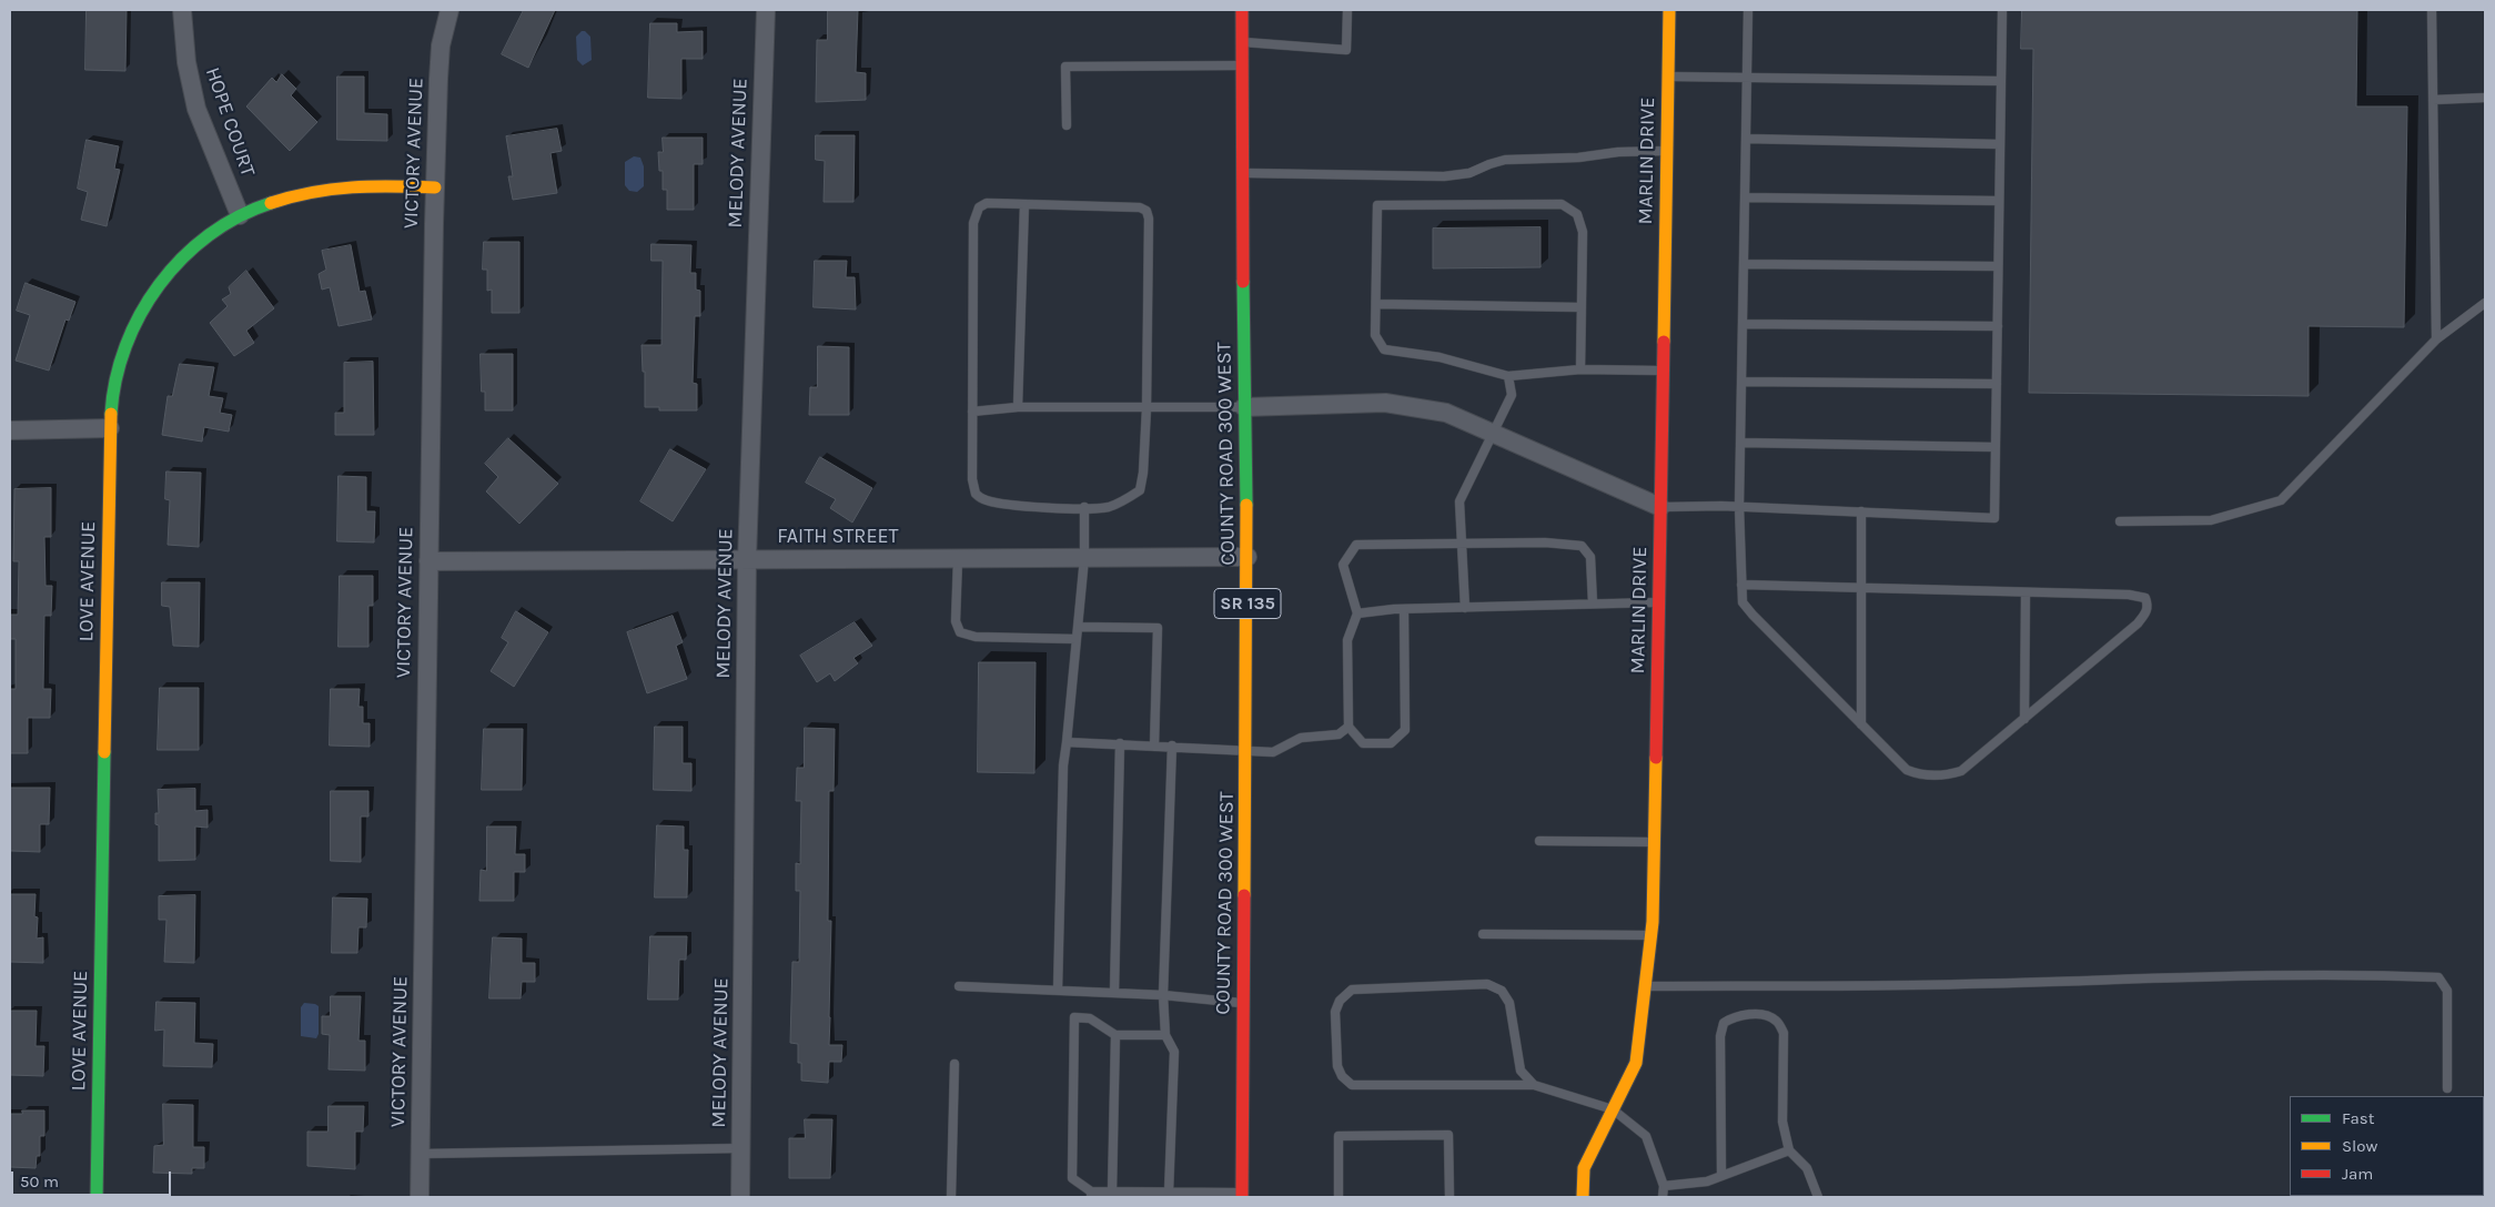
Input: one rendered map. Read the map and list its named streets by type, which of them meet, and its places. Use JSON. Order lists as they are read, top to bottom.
{
  "streets": {
    "street": [
      "HOPE COURT",
      "VICTORY AVENUE",
      "MELODY AVENUE",
      "MARLIN DRIVE",
      "COUNTY ROAD 300 WEST",
      "FAITH STREET",
      "LOVE AVENUE",
      "SR 135"
    ]
  },
  "crossings": [
    ["HOPE COURT", "LOVE AVENUE"],
    ["VICTORY AVENUE", "FAITH STREET"],
    ["VICTORY AVENUE", "LOVE AVENUE"],
    ["MELODY AVENUE", "FAITH STREET"],
    ["COUNTY ROAD 300 WEST", "FAITH STREET"]
  ],
  "legend": ["Fast", "Slow", "Jam"],
  "scale_bar": "50 m"
}
